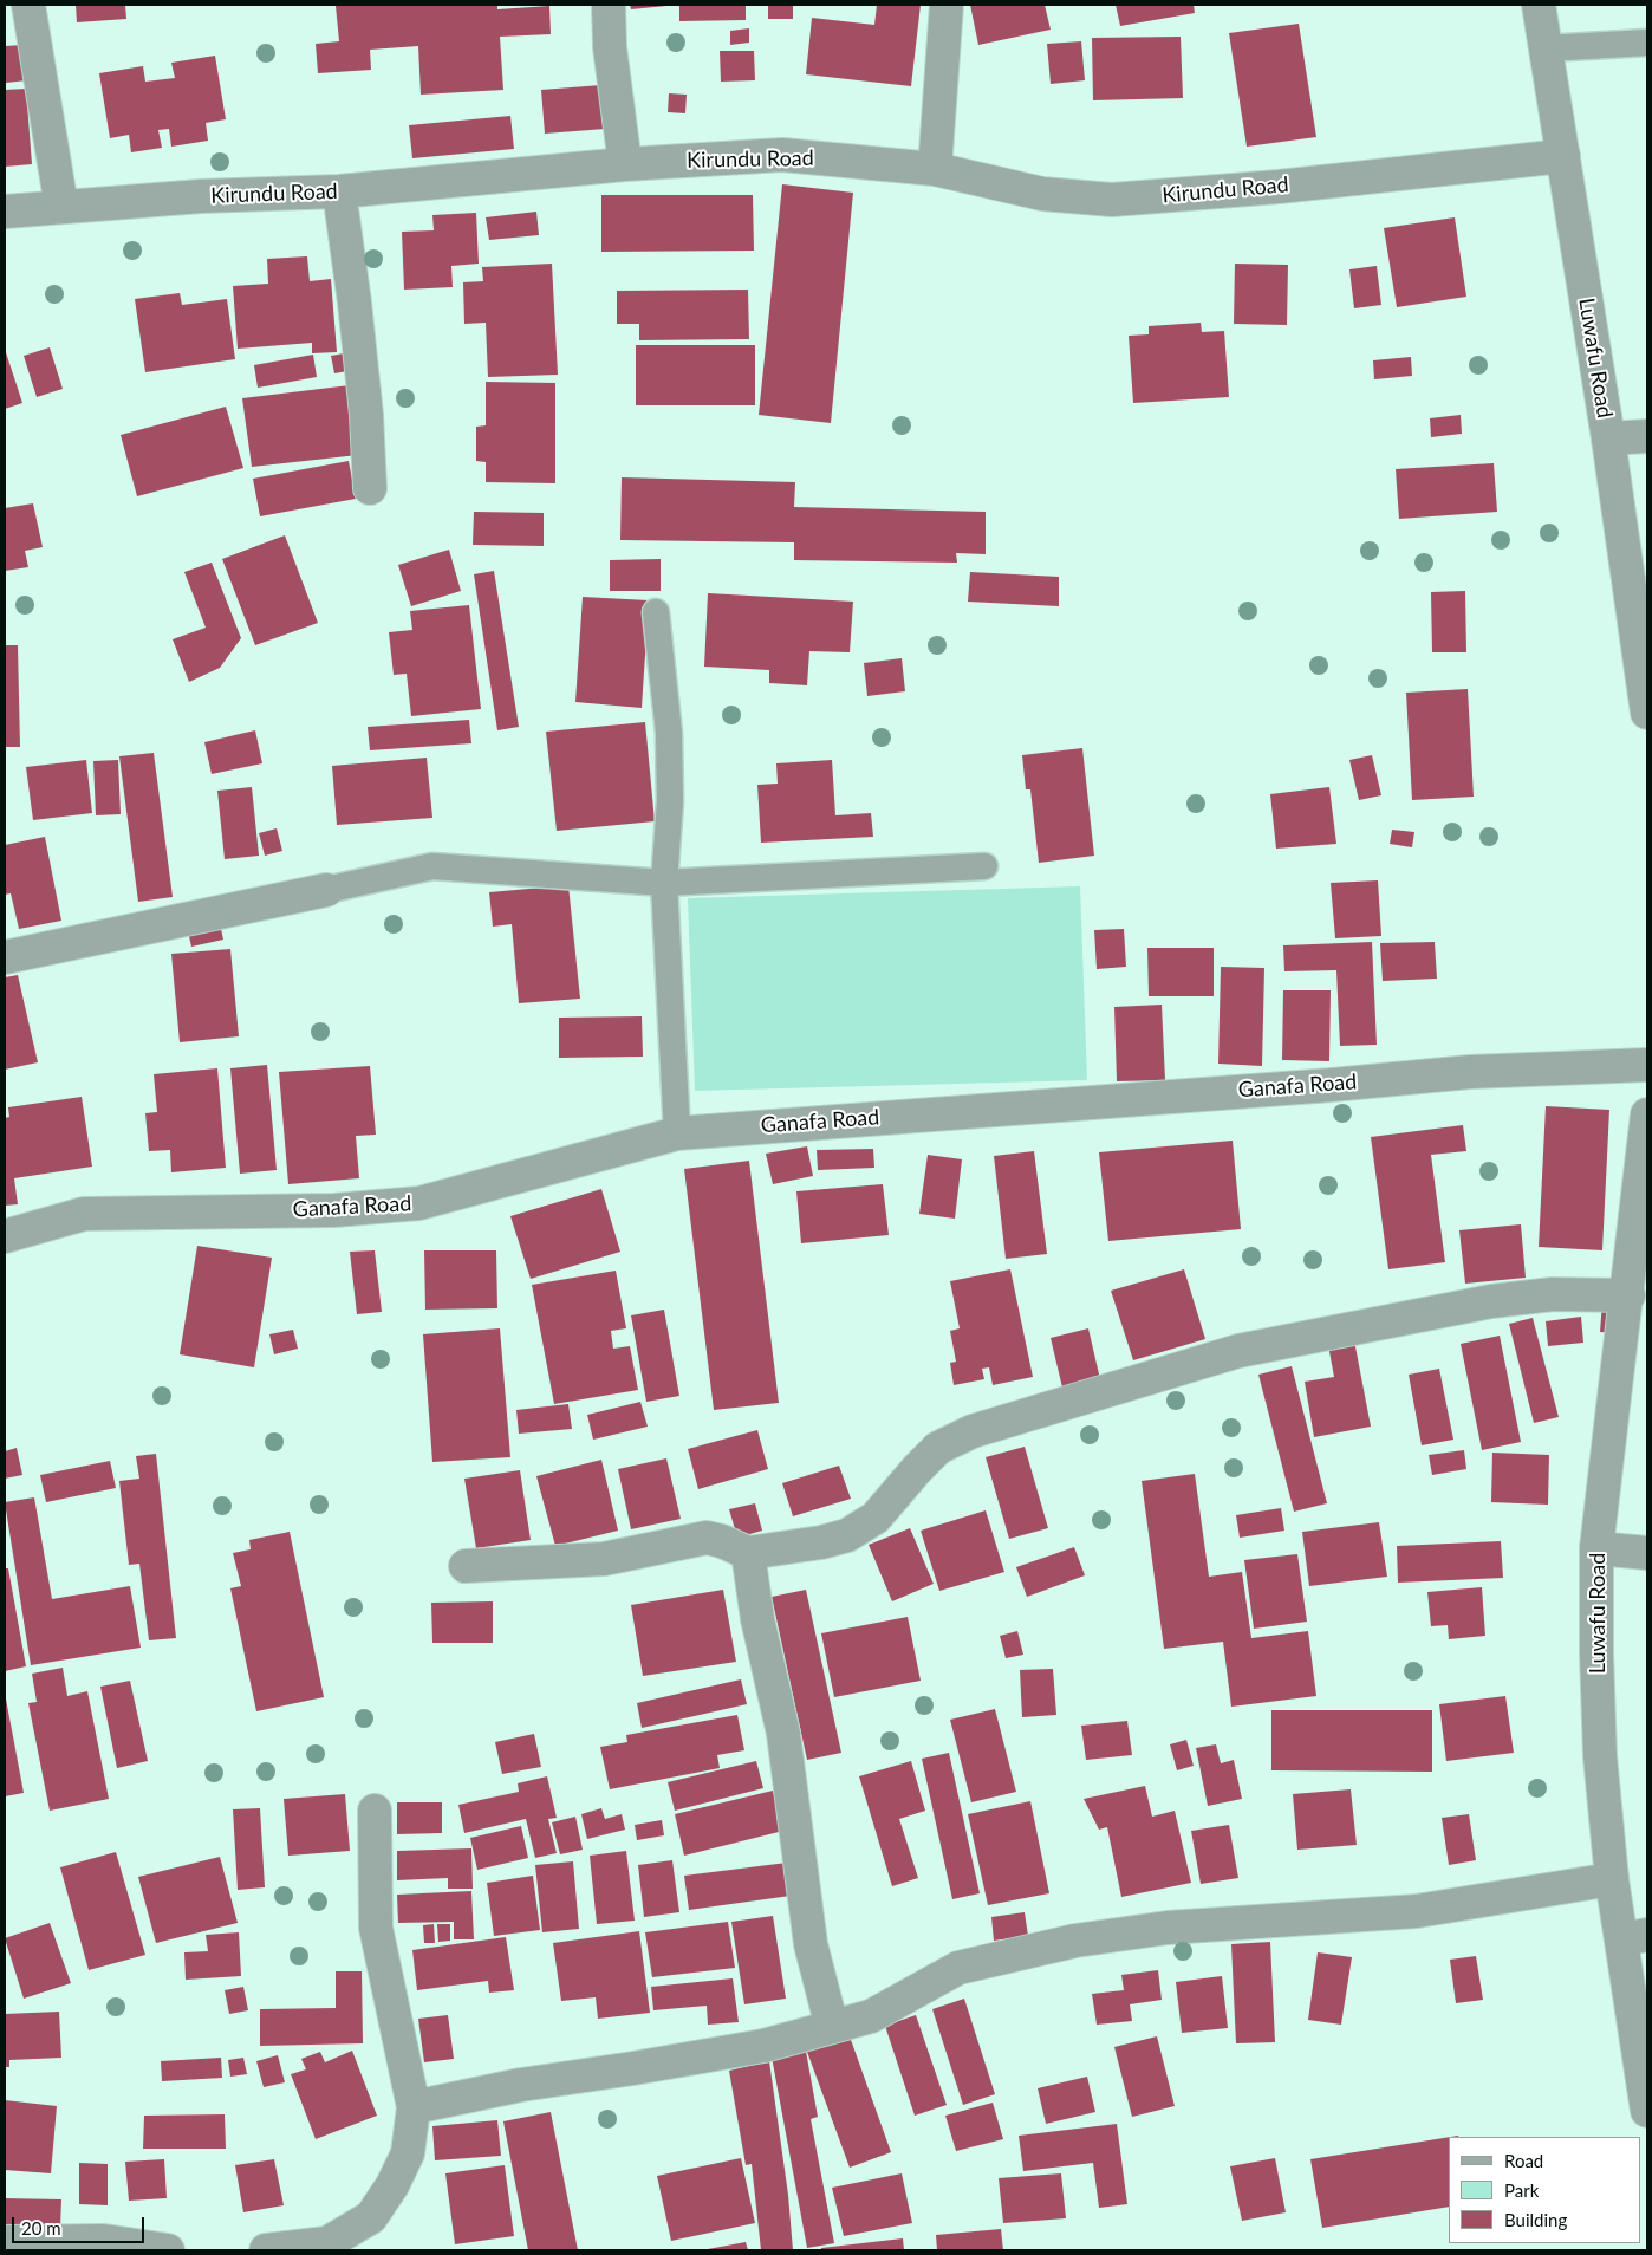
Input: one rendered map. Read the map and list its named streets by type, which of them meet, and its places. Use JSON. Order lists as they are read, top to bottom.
{
  "streets": {
    "street": ["Kirundu Road", "Luwafu Road", "Ganafa Road"]
  },
  "crossings": [
    ["Kirundu Road", "Luwafu Road"]
  ],
  "legend": ["Road", "Park", "Building"],
  "scale_bar": "20 m"
}
